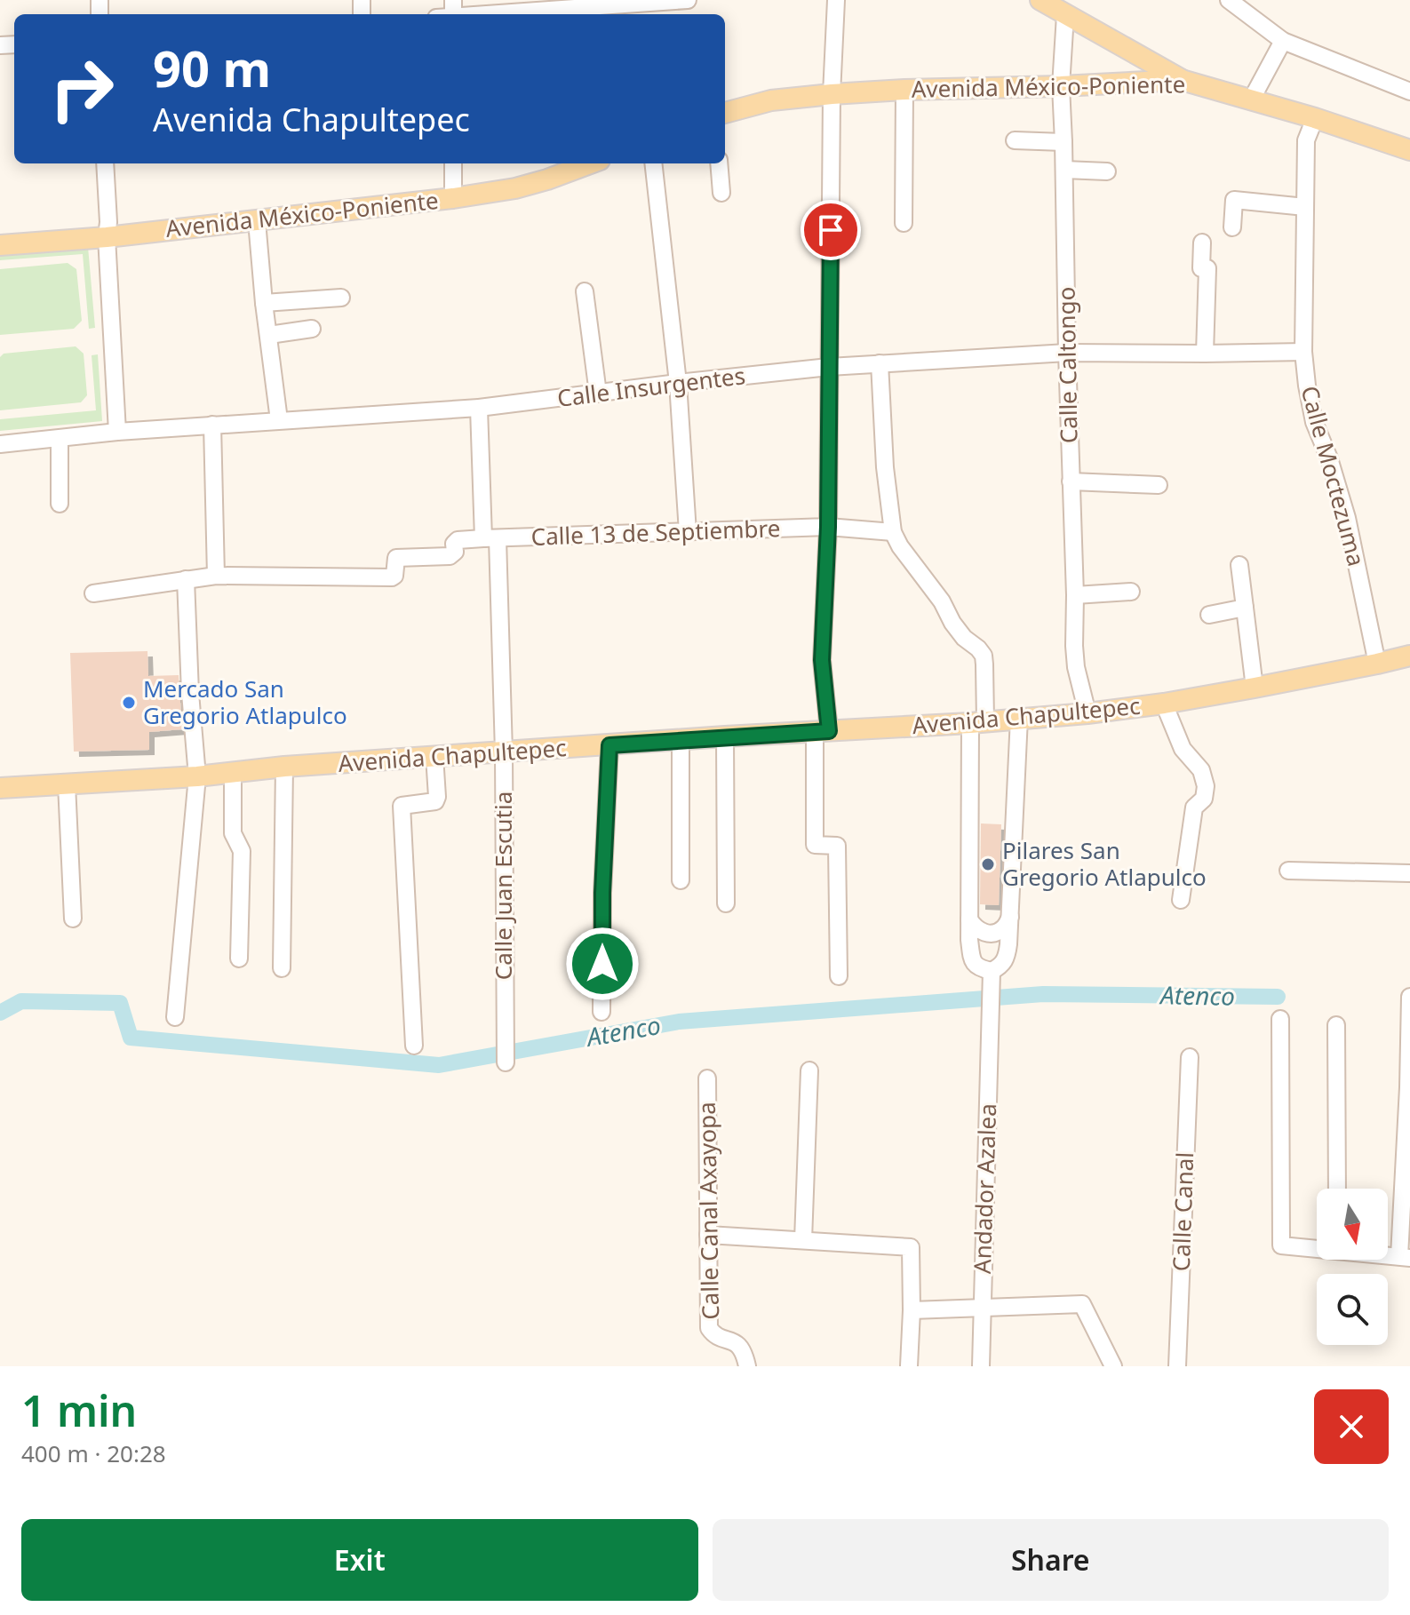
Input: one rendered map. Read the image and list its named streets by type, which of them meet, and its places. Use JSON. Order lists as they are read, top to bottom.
{
  "streets": {
    "main road": ["Avenida México-Poniente", "Avenida Chapultepec"],
    "street": [
      "Calle Caltongo",
      "Calle Insurgentes",
      "Calle Moctezuma",
      "Calle 13 de Septiembre",
      "Calle Juan Escutia",
      "Andador Azalea",
      "Calle Canal Axayopa",
      "Calle Canal"
    ]
  },
  "crossings": [
    ["Avenida México-Poniente", "Calle Caltongo"],
    ["Avenida México-Poniente", "Calle Moctezuma"],
    ["Calle Caltongo", "Calle Insurgentes"],
    ["Calle Caltongo", "Avenida Chapultepec"],
    ["Calle Insurgentes", "Calle Moctezuma"],
    ["Calle Moctezuma", "Avenida Chapultepec"],
    ["Calle 13 de Septiembre", "Calle Juan Escutia"],
    ["Avenida Chapultepec", "Calle Juan Escutia"]
  ],
  "water": ["Atenco"],
  "places": ["Mercado San Gregorio Atlapulco", "Pilares San Gregorio Atlapulco"],
  "north": "bottom",
  "page": {
    "turn": ["90 m", "Avenida Chapultepec"],
    "heading": ["1 min", "400 m · 20:28"],
    "buttons": ["Exit", "Share"]
  }
}
